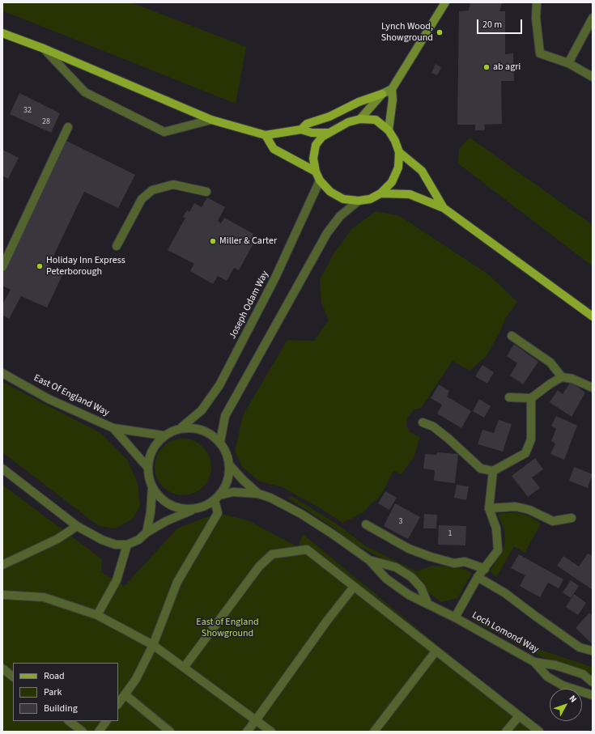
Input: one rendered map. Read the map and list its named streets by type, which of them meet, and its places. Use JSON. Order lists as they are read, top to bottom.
{
  "streets": {
    "street": ["Joseph Odam Way", "East Of England Way", "Loch Lomond Way"]
  },
  "crossings": [
    ["Joseph Odam Way", "East Of England Way"],
    ["Joseph Odam Way", "Loch Lomond Way"],
    ["East Of England Way", "Loch Lomond Way"]
  ],
  "parks": ["East of England Showground"],
  "places": [
    "Lynch Wood, Showground",
    "ab agri",
    "Miller & Carter",
    "Holiday Inn Express Peterborough"
  ],
  "house_numbers": [
    "32",
    "28",
    "3",
    "1"
  ],
  "legend": ["Road", "Park", "Building"],
  "scale_bar": "20 m",
  "north": "top right"
}
